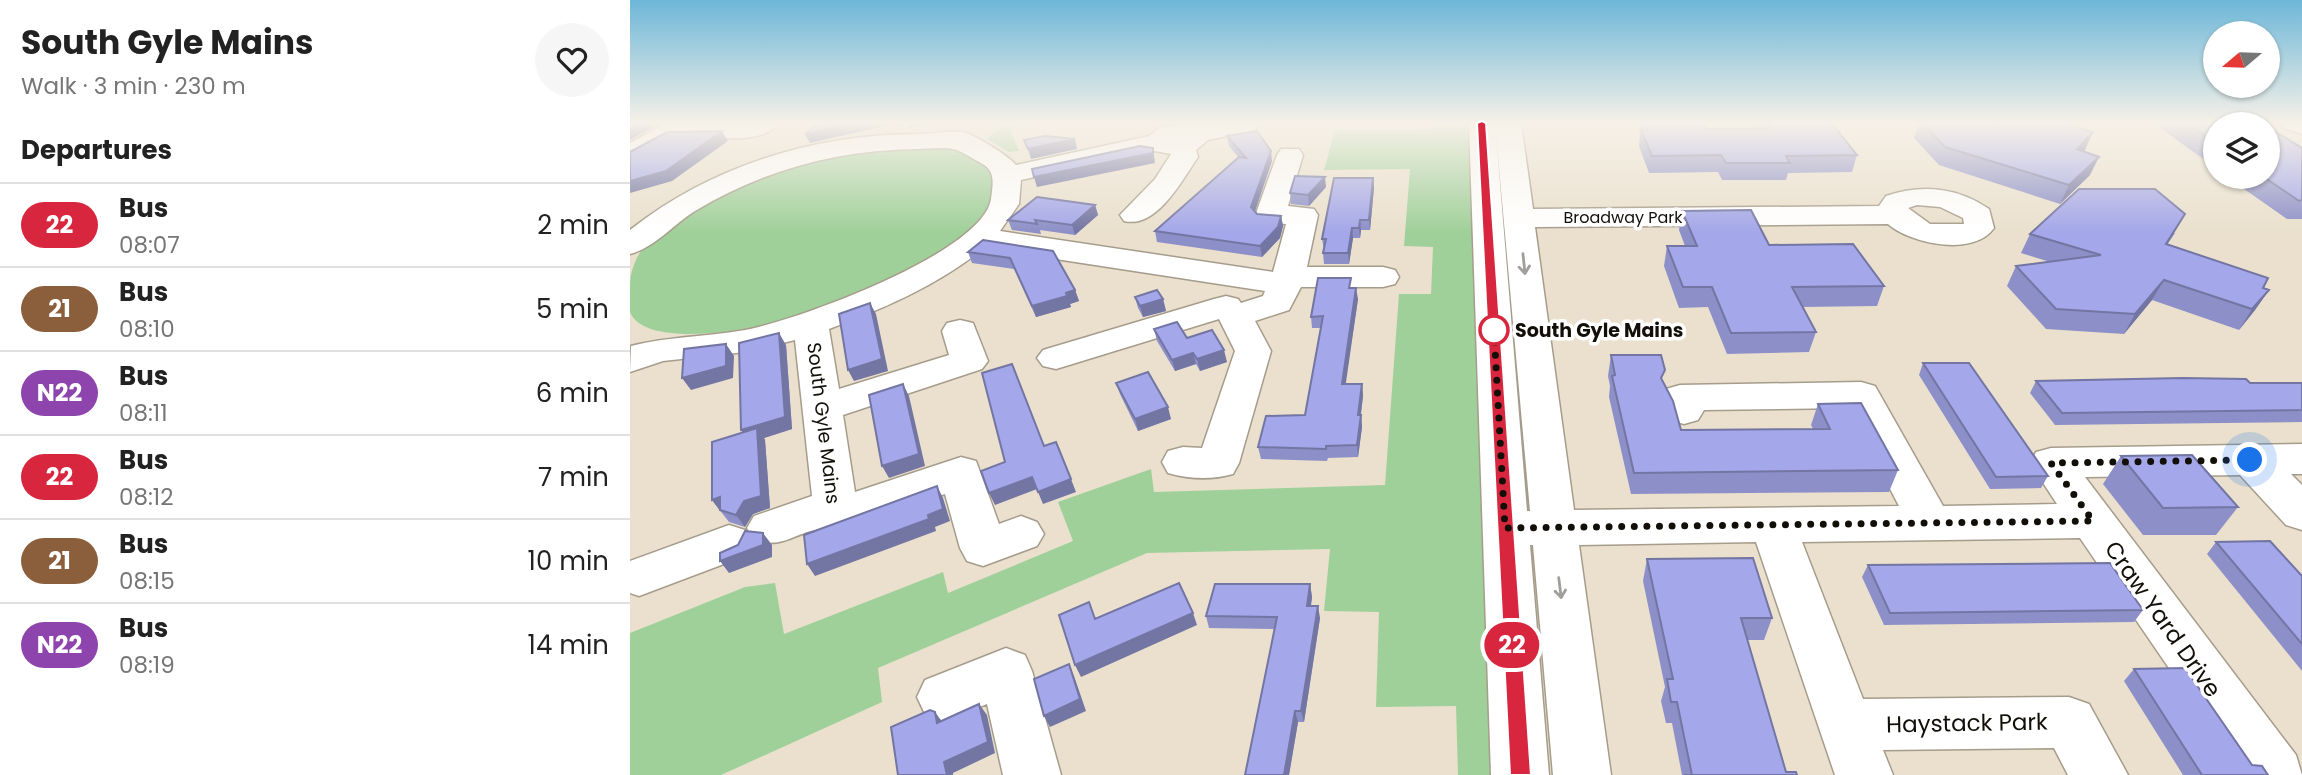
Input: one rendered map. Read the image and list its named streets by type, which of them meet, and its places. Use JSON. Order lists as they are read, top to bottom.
{
  "streets": {
    "street": [
      "Broadway Park",
      "South Gyle Mains",
      "Craw Yard Drive",
      "Haystack Park"
    ]
  },
  "places": ["South Gyle Mains"],
  "lines": ["bus line 22"],
  "north": "left",
  "page": {
    "heading": [
      ["South Gyle Mains", "Walk · 3 min · 230 m"],
      "Departures"
    ],
    "on_map": "22",
    "list": [
      {
        "mark": "22",
        "name": "Bus",
        "note": "08:07",
        "value": "2 min"
      },
      {
        "mark": "21",
        "name": "Bus",
        "note": "08:10",
        "value": "5 min"
      },
      {
        "mark": "N22",
        "name": "Bus",
        "note": "08:11",
        "value": "6 min"
      },
      {
        "mark": "22",
        "name": "Bus",
        "note": "08:12",
        "value": "7 min"
      },
      {
        "mark": "21",
        "name": "Bus",
        "note": "08:15",
        "value": "10 min"
      },
      {
        "mark": "N22",
        "name": "Bus",
        "note": "08:19",
        "value": "14 min"
      }
    ]
  }
}
